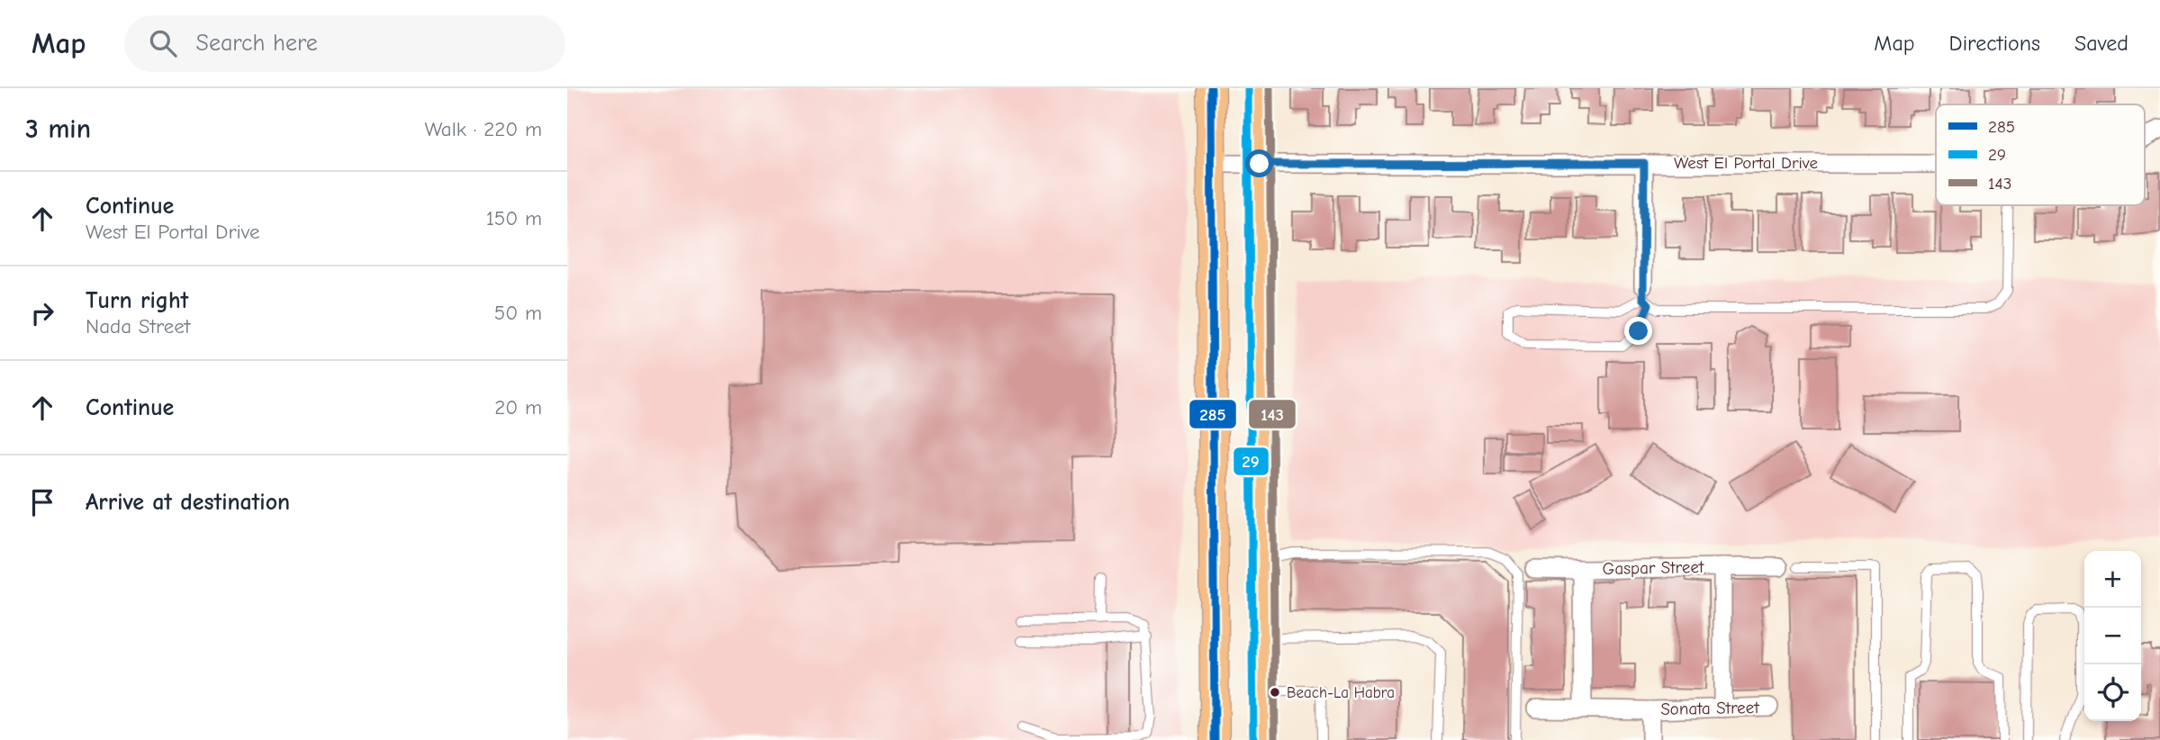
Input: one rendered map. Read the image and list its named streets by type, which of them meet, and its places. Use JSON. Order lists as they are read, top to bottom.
{
  "streets": {
    "street": ["West El Portal Drive", "Gaspar Street", "Sonata Street"]
  },
  "crossings": [
    ["Gaspar Street", "Sonata Street"]
  ],
  "places": ["Beach-La Habra"],
  "lines": ["transit line 285", "transit line 29", "transit line 143"],
  "legend": ["285", "29", "143"],
  "page": {
    "header": "Map",
    "search": "Search here",
    "nav": ["Map", "Directions", "Saved"],
    "heading": ["3 min", "Walk · 220 m"],
    "list": [
      ["Continue", "West El Portal Drive", "150 m"],
      ["Turn right", "Nada Street", "50 m"],
      ["Continue", "20 m"],
      "Arrive at destination"
    ],
    "map_buttons": ["+", "−"]
  }
}
